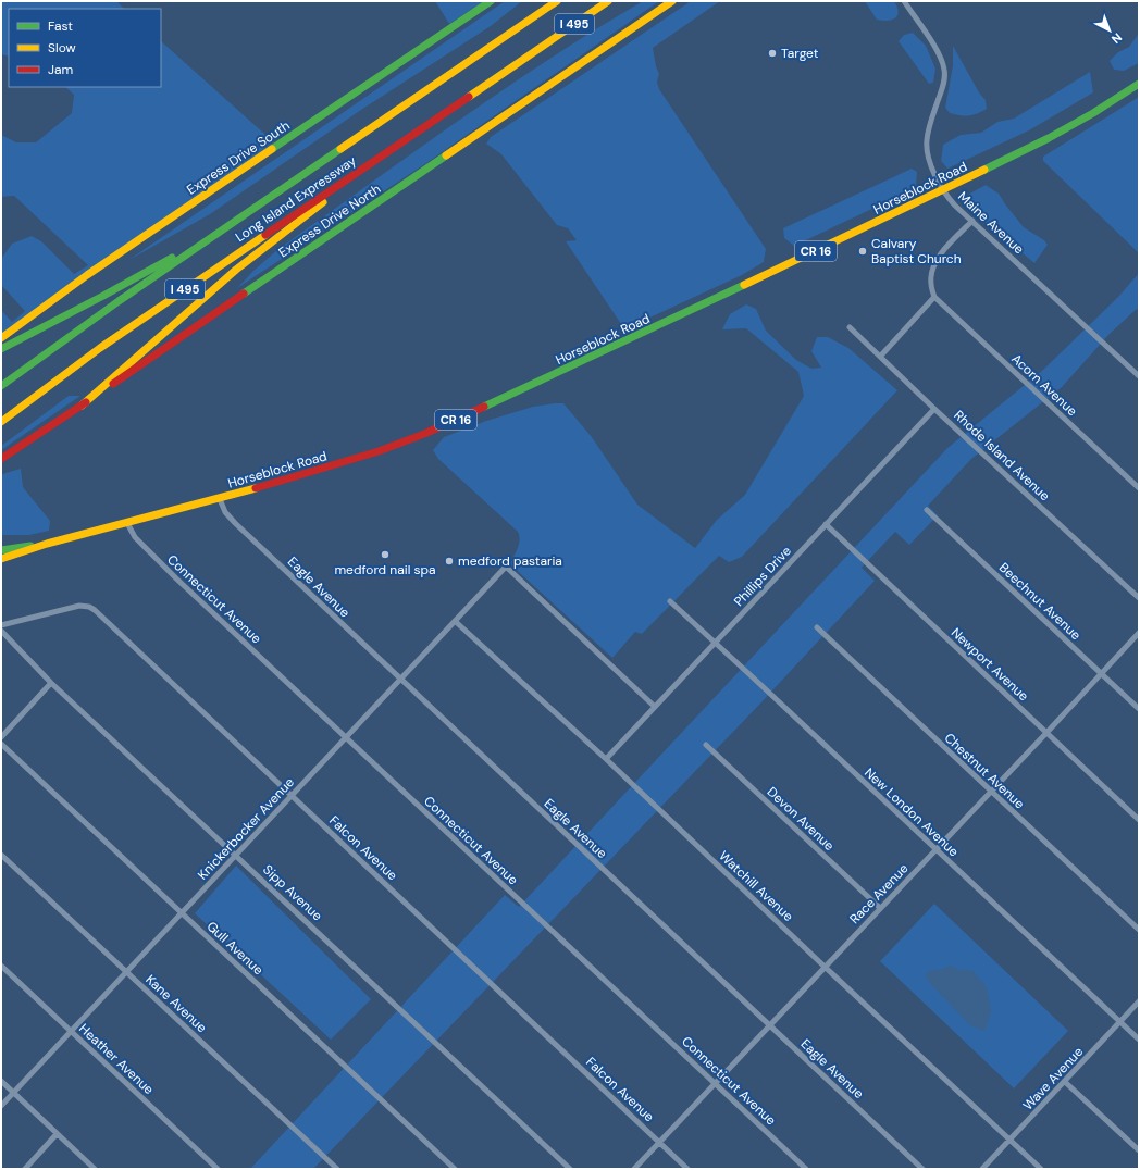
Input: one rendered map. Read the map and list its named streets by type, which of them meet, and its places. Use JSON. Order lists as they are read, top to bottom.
{
  "streets": {
    "main road": [
      "I 495",
      "Express Drive South",
      "Horseblock Road",
      "Long Island Expressway",
      "Express Drive North",
      "CR 16"
    ],
    "street": [
      "Maine Avenue",
      "Acorn Avenue",
      "Rhode Island Avenue",
      "Phillips Drive",
      "Eagle Avenue",
      "Connecticut Avenue",
      "Beechnut Avenue",
      "Newport Avenue",
      "Chestnut Avenue",
      "New London Avenue",
      "Devon Avenue",
      "Knickerbocker Avenue",
      "Falcon Avenue",
      "Watchill Avenue",
      "Sipp Avenue",
      "Race Avenue",
      "Gull Avenue",
      "Kane Avenue",
      "Heather Avenue",
      "Wave Avenue"
    ]
  },
  "crossings": [
    ["Horseblock Road", "Maine Avenue"],
    ["Horseblock Road", "Eagle Avenue"],
    ["Horseblock Road", "Connecticut Avenue"],
    ["Rhode Island Avenue", "Phillips Drive"],
    ["Phillips Drive", "Newport Avenue"],
    ["Phillips Drive", "New London Avenue"],
    ["Phillips Drive", "Knickerbocker Avenue"],
    ["Phillips Drive", "Watchill Avenue"],
    ["Eagle Avenue", "Knickerbocker Avenue"],
    ["Eagle Avenue", "Race Avenue"],
    ["Connecticut Avenue", "Knickerbocker Avenue"],
    ["Connecticut Avenue", "Race Avenue"],
    ["Beechnut Avenue", "Race Avenue"],
    ["Newport Avenue", "Race Avenue"],
    ["Chestnut Avenue", "Race Avenue"],
    ["New London Avenue", "Race Avenue"],
    ["New London Avenue", "Wave Avenue"],
    ["Devon Avenue", "Race Avenue"],
    ["Knickerbocker Avenue", "Falcon Avenue"],
    ["Knickerbocker Avenue", "Watchill Avenue"],
    ["Knickerbocker Avenue", "Sipp Avenue"],
    ["Knickerbocker Avenue", "Gull Avenue"],
    ["Knickerbocker Avenue", "Kane Avenue"],
    ["Knickerbocker Avenue", "Heather Avenue"],
    ["Falcon Avenue", "Race Avenue"],
    ["Watchill Avenue", "Race Avenue"],
    ["Watchill Avenue", "Wave Avenue"]
  ],
  "places": [
    "Target",
    "Calvary Baptist Church",
    "medford nail spa",
    "medford pastaria"
  ],
  "legend": ["Fast", "Slow", "Jam"],
  "north": "bottom right"
}
